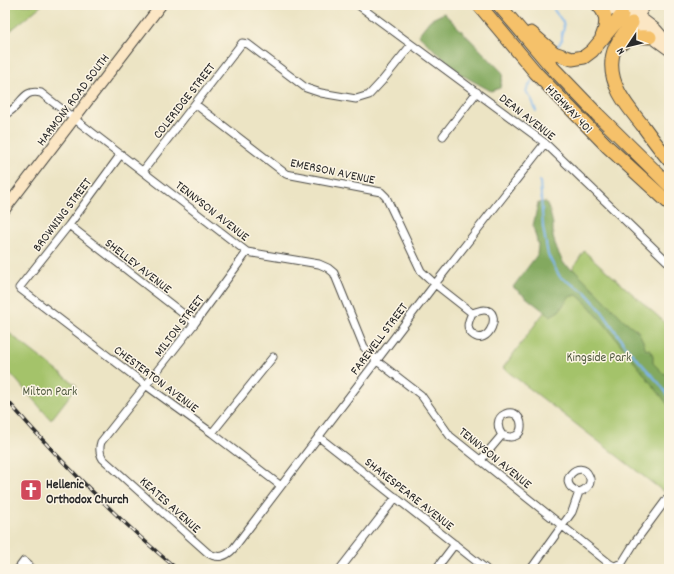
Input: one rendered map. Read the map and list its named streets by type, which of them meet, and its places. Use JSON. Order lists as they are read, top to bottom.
{
  "streets": {
    "highway": ["HIGHWAY 401"],
    "main road": ["HARMONY ROAD SOUTH"],
    "street": [
      "COLERIDGE STREET",
      "DEAN AVENUE",
      "EMERSON AVENUE",
      "TENNYSON AVENUE",
      "BROWNING STREET",
      "SHELLEY AVENUE",
      "MILTON STREET",
      "FAREWELL STREET",
      "CHESTERTON AVENUE",
      "SHAKESPEARE AVENUE",
      "KEATES AVENUE"
    ]
  },
  "crossings": [
    ["HARMONY ROAD SOUTH", "TENNYSON AVENUE"],
    ["COLERIDGE STREET", "DEAN AVENUE"],
    ["COLERIDGE STREET", "EMERSON AVENUE"],
    ["COLERIDGE STREET", "TENNYSON AVENUE"],
    ["DEAN AVENUE", "FAREWELL STREET"],
    ["EMERSON AVENUE", "FAREWELL STREET"],
    ["TENNYSON AVENUE", "BROWNING STREET"],
    ["TENNYSON AVENUE", "MILTON STREET"],
    ["TENNYSON AVENUE", "FAREWELL STREET"],
    ["BROWNING STREET", "SHELLEY AVENUE"],
    ["BROWNING STREET", "CHESTERTON AVENUE"],
    ["SHELLEY AVENUE", "MILTON STREET"],
    ["MILTON STREET", "CHESTERTON AVENUE"],
    ["MILTON STREET", "KEATES AVENUE"],
    ["FAREWELL STREET", "CHESTERTON AVENUE"],
    ["FAREWELL STREET", "SHAKESPEARE AVENUE"],
    ["FAREWELL STREET", "KEATES AVENUE"]
  ],
  "parks": ["Kingside Park", "Milton Park"],
  "places": {
    "church": ["Hellenic Orthodox Church"]
  },
  "north": "bottom left"
}
